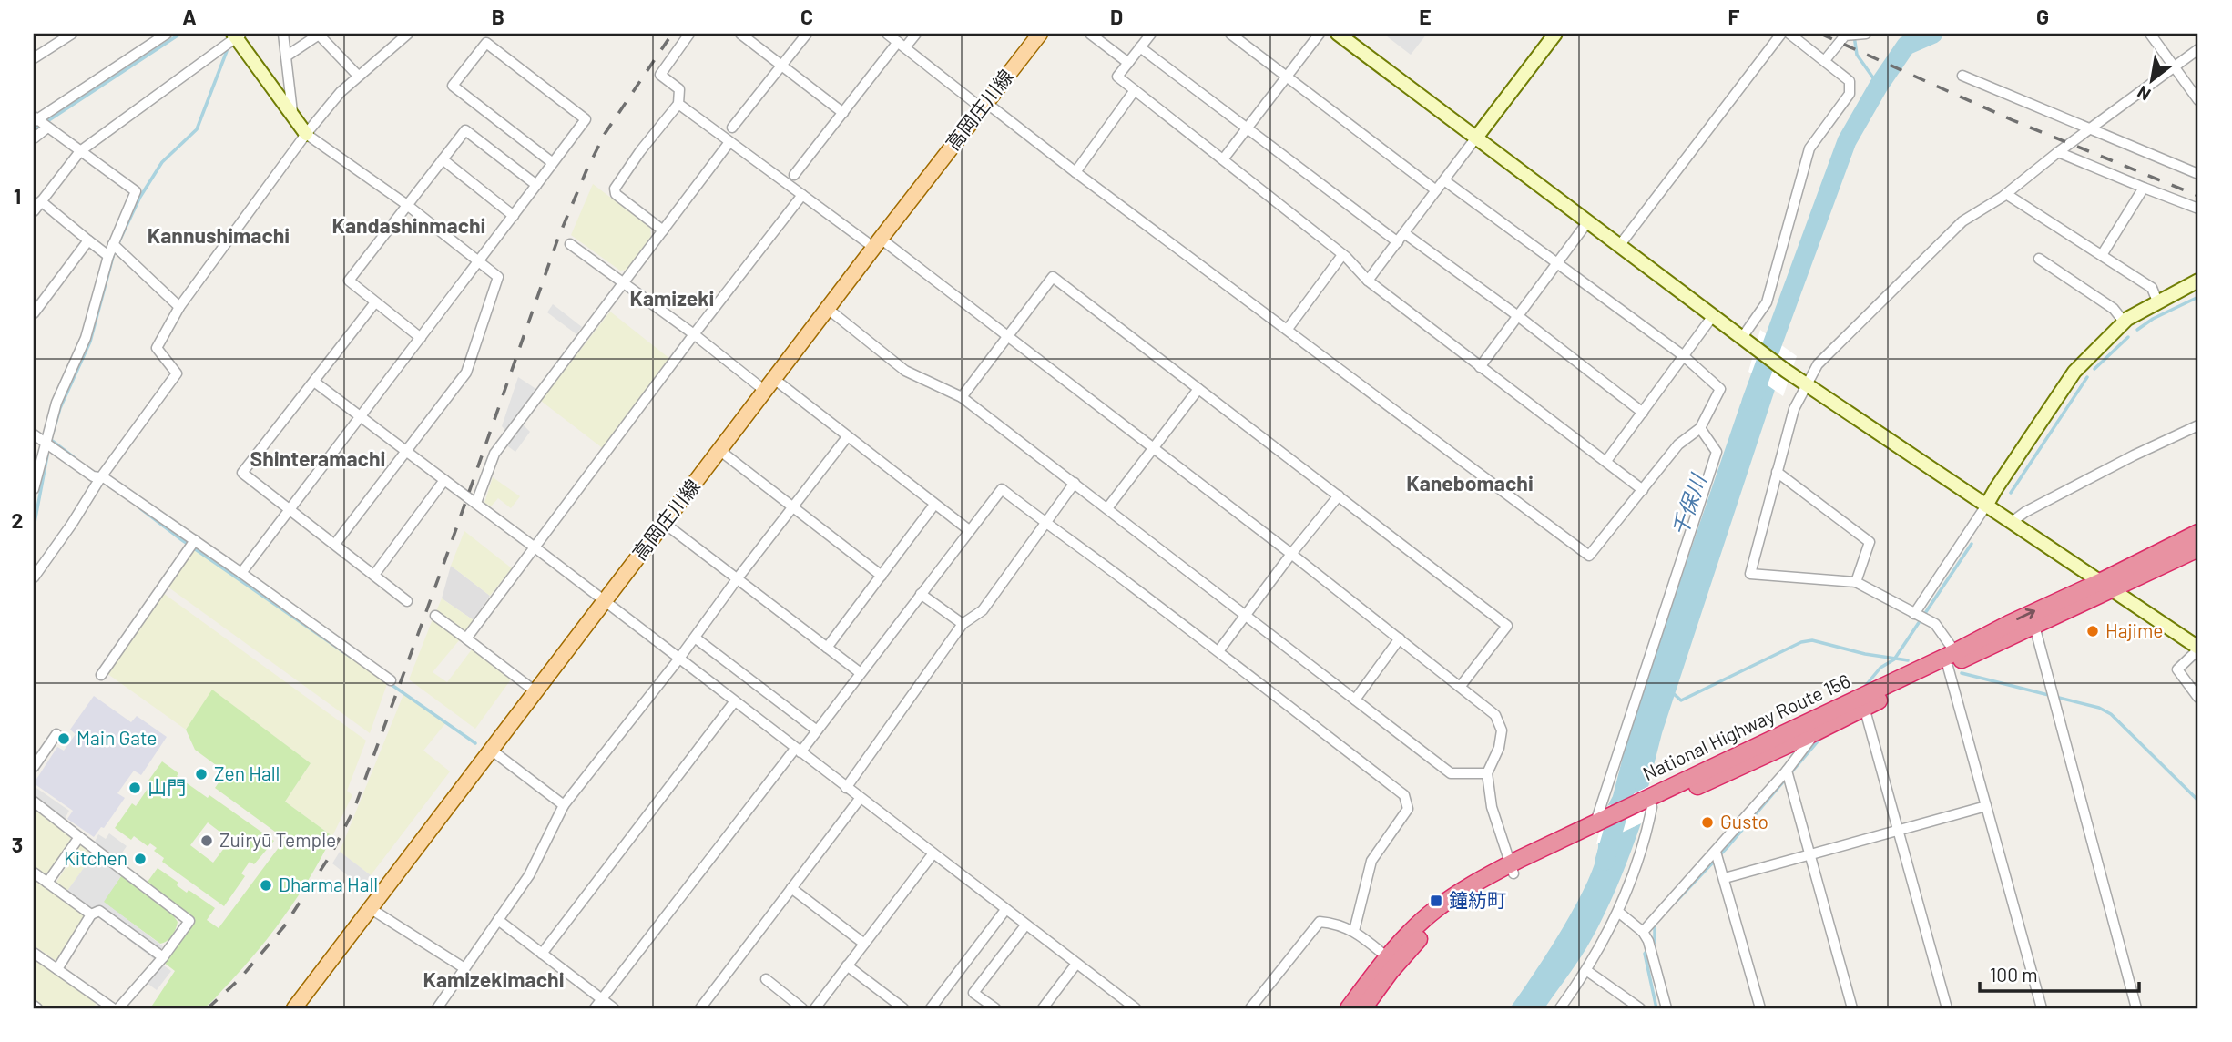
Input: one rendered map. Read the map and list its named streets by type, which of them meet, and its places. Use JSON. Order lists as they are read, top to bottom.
{
  "streets": {
    "highway": ["National Highway Route 156"],
    "main road": ["高岡庄川線"]
  },
  "districts": [
    "Kandashinmachi",
    "Kannushimachi",
    "Kamizeki",
    "Shinteramachi",
    "Kanebomachi",
    "Kamizekimachi"
  ],
  "water": ["千保川"],
  "places": {
    "other": [
      "Hajime",
      "Main Gate",
      "Zen Hall",
      "山門",
      "Gusto",
      "Zuiryū Temple",
      "Kitchen",
      "Dharma Hall"
    ],
    "transit": ["鐘紡町"]
  },
  "scale_bar": "100 m",
  "north": "bottom left",
  "grid": {
    "columns": [
      "A",
      "B",
      "C",
      "D",
      "E",
      "F",
      "G"
    ],
    "rows": ["1", "2", "3"]
  }
}
